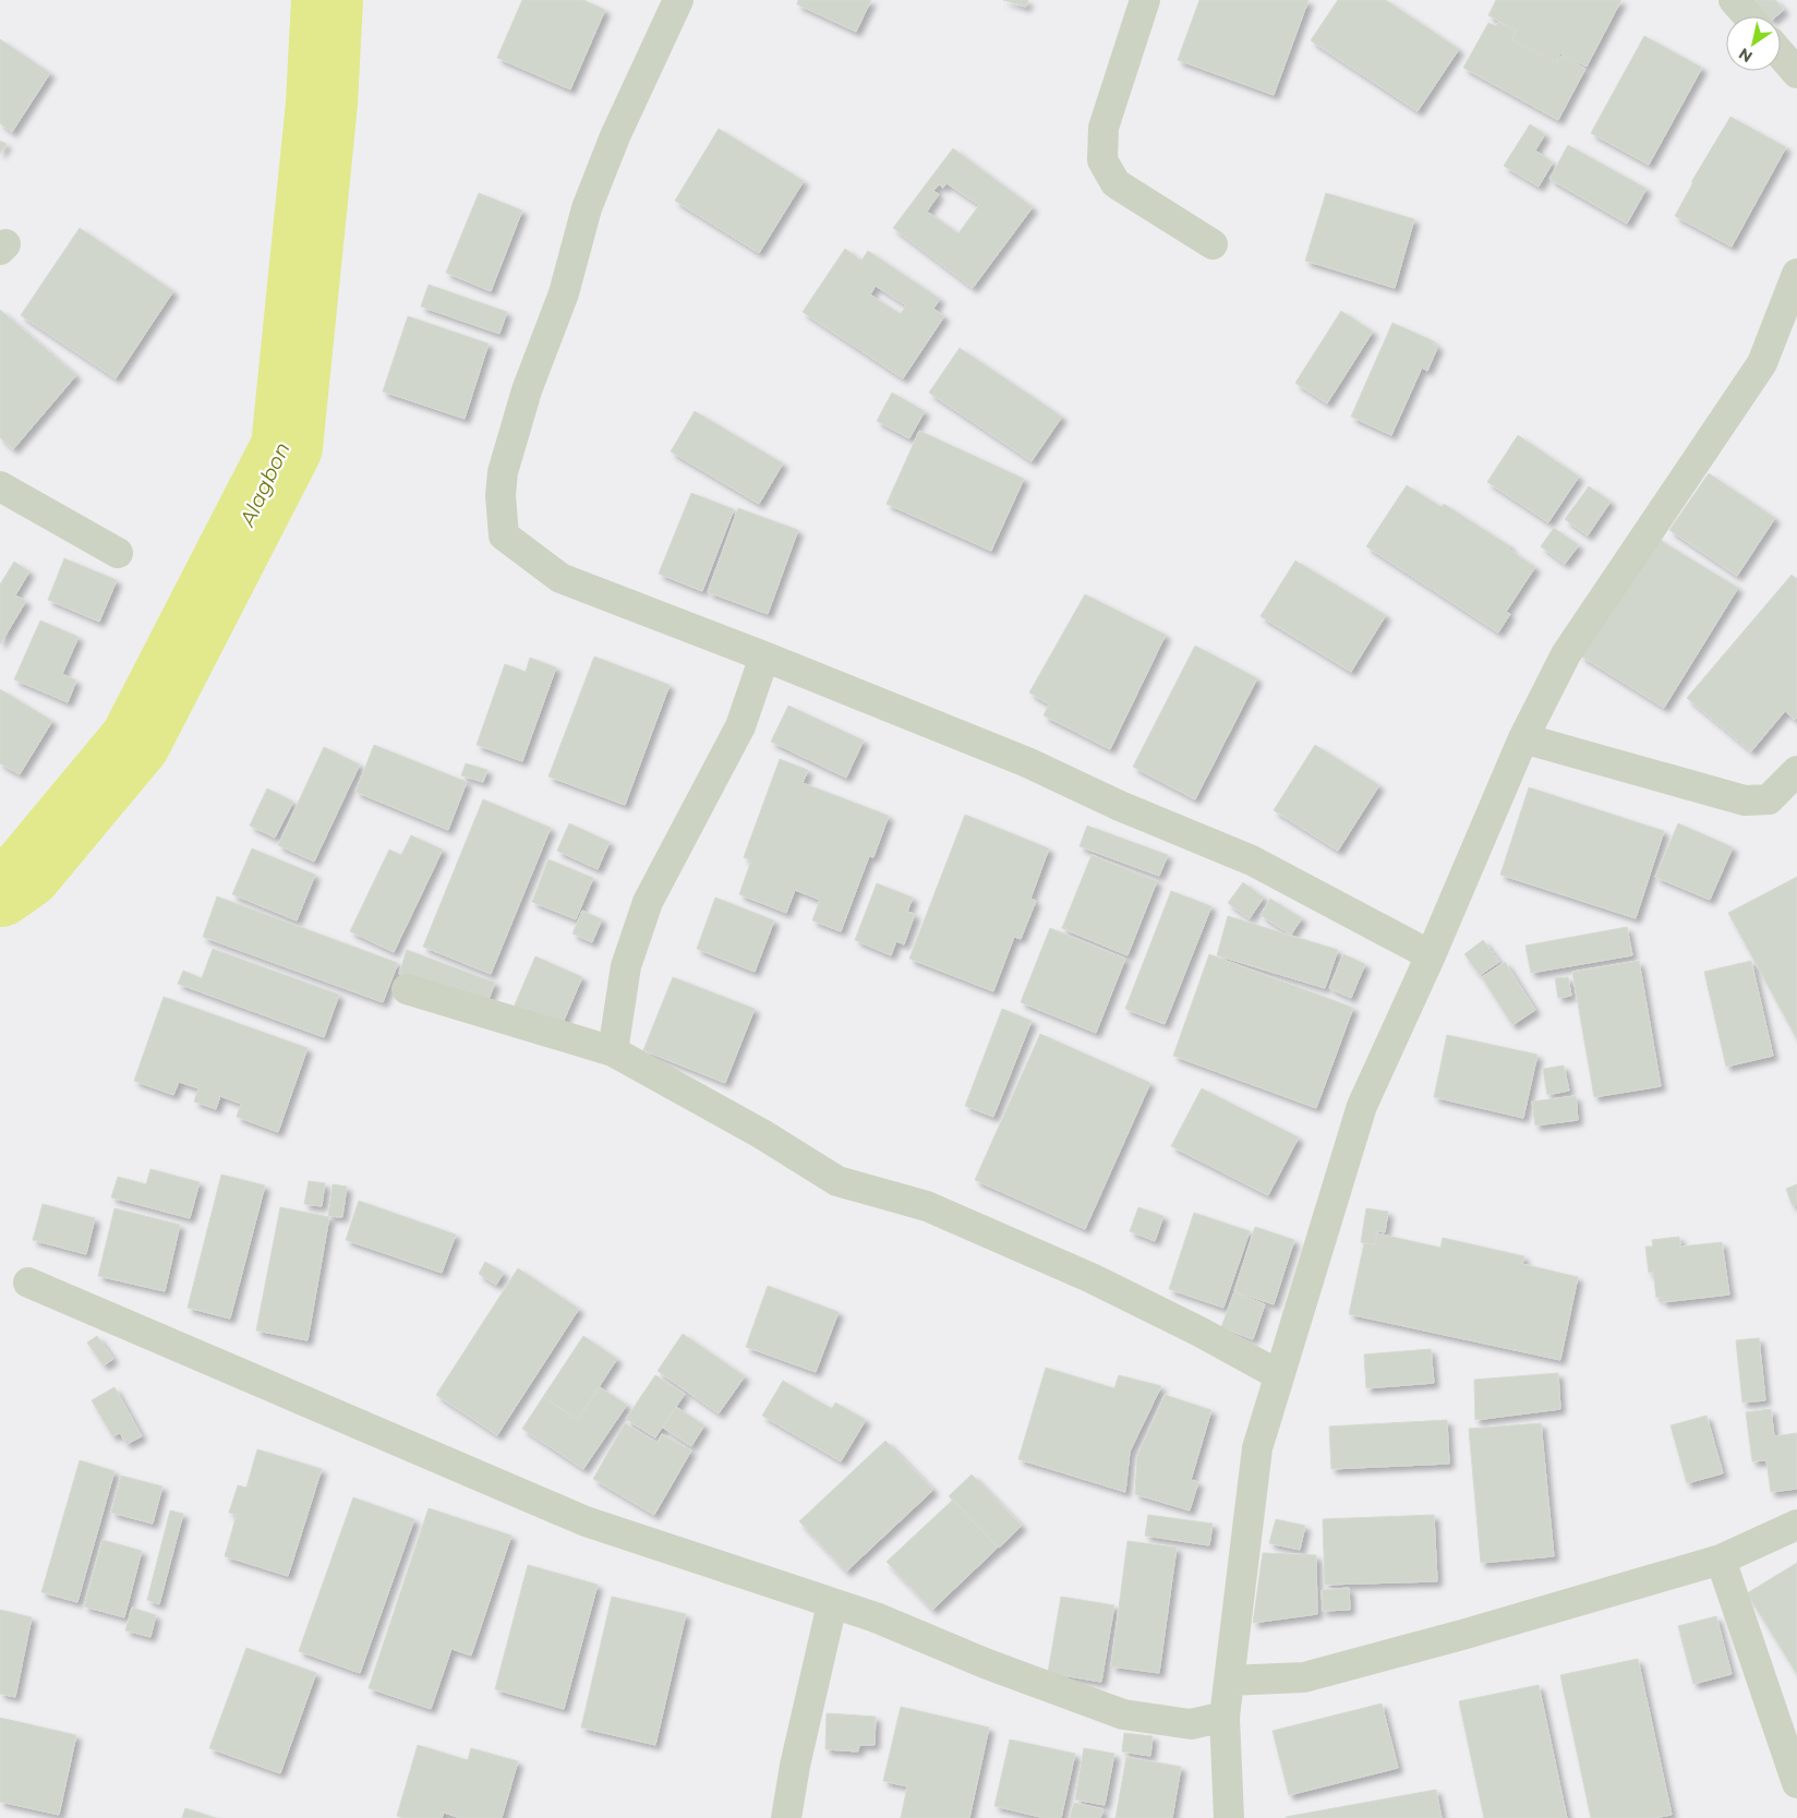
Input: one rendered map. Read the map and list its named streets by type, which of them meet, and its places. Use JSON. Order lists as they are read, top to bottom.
{
  "water": ["Alagbon"],
  "north": "bottom left"
}
